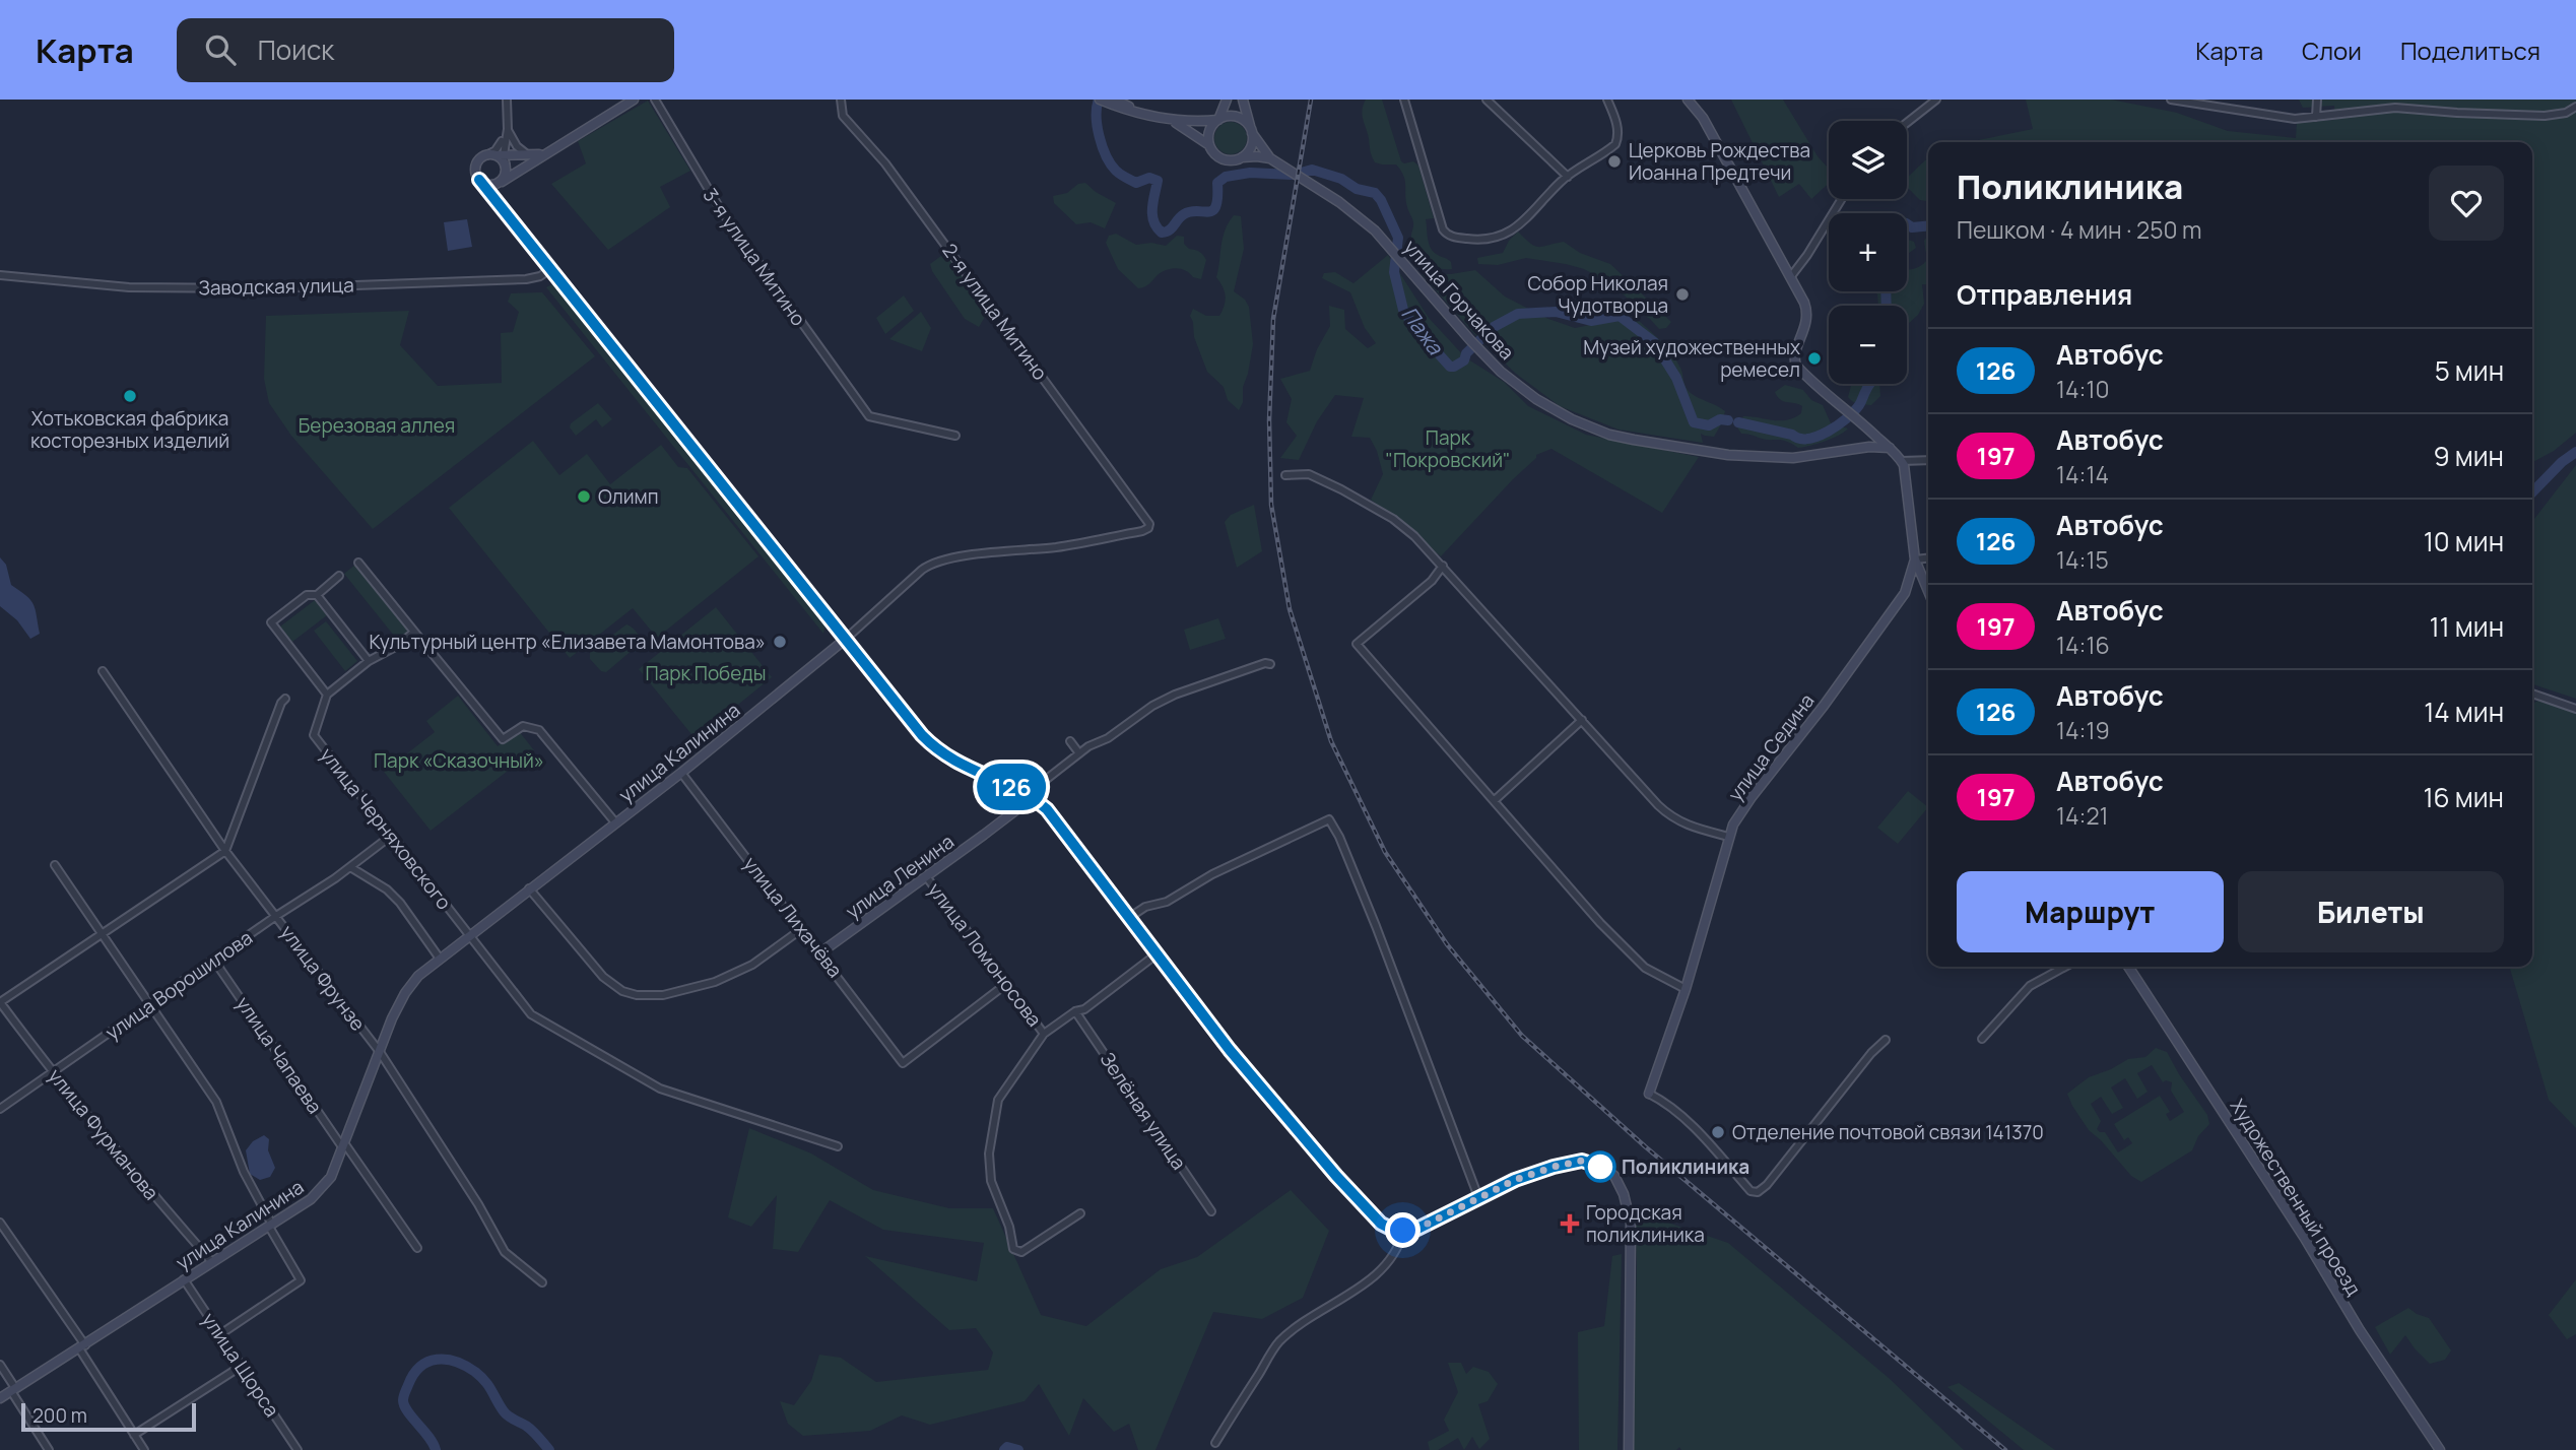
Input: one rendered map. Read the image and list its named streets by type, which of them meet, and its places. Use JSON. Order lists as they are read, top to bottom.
{
  "streets": {
    "street": [
      "3-я улица Митино",
      "Заводская улица",
      "улица Горчакова",
      "2-я улица Митино",
      "улица Седина",
      "улица Калинина",
      "улица Черняховского",
      "улица Ленина",
      "улица Лихачёва",
      "улица Ломоносова",
      "улица Фрунзе",
      "улица Ворошилова",
      "улица Чапаева",
      "Зелёная улица",
      "улица Фурманова",
      "Художественный проезд",
      "улица Щорса"
    ]
  },
  "crossings": [
    ["2-я улица Митино", "улица Калинина"],
    ["улица Калинина", "улица Черняховского"],
    ["улица Калинина", "улица Лихачёва"],
    ["улица Калинина", "улица Фрунзе"],
    ["улица Калинина", "улица Чапаева"],
    ["улица Калинина", "улица Фурманова"],
    ["улица Калинина", "улица Щорса"],
    ["улица Черняховского", "улица Ворошилова"],
    ["улица Ленина", "улица Лихачёва"],
    ["улица Ленина", "улица Ломоносова"],
    ["улица Лихачёва", "улица Ломоносова"],
    ["улица Фрунзе", "улица Ворошилова"],
    ["улица Ворошилова", "улица Чапаева"],
    ["улица Ворошилова", "улица Фурманова"]
  ],
  "water": ["Пажа"],
  "parks": [
    "Березовая аллея",
    "Парк \"Покровский\"",
    "Парк Победы",
    "Парк «Сказочный»"
  ],
  "places": {
    "other": [
      "Церковь Рождества Иоанна Предтечи",
      "Собор Николая Чудотворца",
      "Музей художественных ремесел",
      "Хотьковская фабрика косторезных изделий",
      "Олимп",
      "Культурный центр «Елизавета Мамонтова»",
      "Отделение почтовой связи 141370",
      "Поликлиника"
    ],
    "health": ["Городская поликлиника"]
  },
  "lines": ["bus line 126"],
  "scale_bar": "200 m",
  "page": {
    "header": "Карта",
    "search": "Поиск",
    "nav": ["Карта", "Слои", "Поделиться"],
    "on_map": "126",
    "map_buttons": ["+", "−"],
    "heading": [
      ["Поликлиника", "Пешком · 4 мин · 250 m"],
      "Отправления"
    ],
    "list": [
      {
        "mark": "126",
        "name": "Автобус",
        "note": "14:10",
        "value": "5 мин"
      },
      {
        "mark": "197",
        "name": "Автобус",
        "note": "14:14",
        "value": "9 мин"
      },
      {
        "mark": "126",
        "name": "Автобус",
        "note": "14:15",
        "value": "10 мин"
      },
      {
        "mark": "197",
        "name": "Автобус",
        "note": "14:16",
        "value": "11 мин"
      },
      {
        "mark": "126",
        "name": "Автобус",
        "note": "14:19",
        "value": "14 мин"
      },
      {
        "mark": "197",
        "name": "Автобус",
        "note": "14:21",
        "value": "16 мин"
      }
    ],
    "buttons": ["Маршрут", "Билеты"],
    "scale": "200 m"
  }
}
